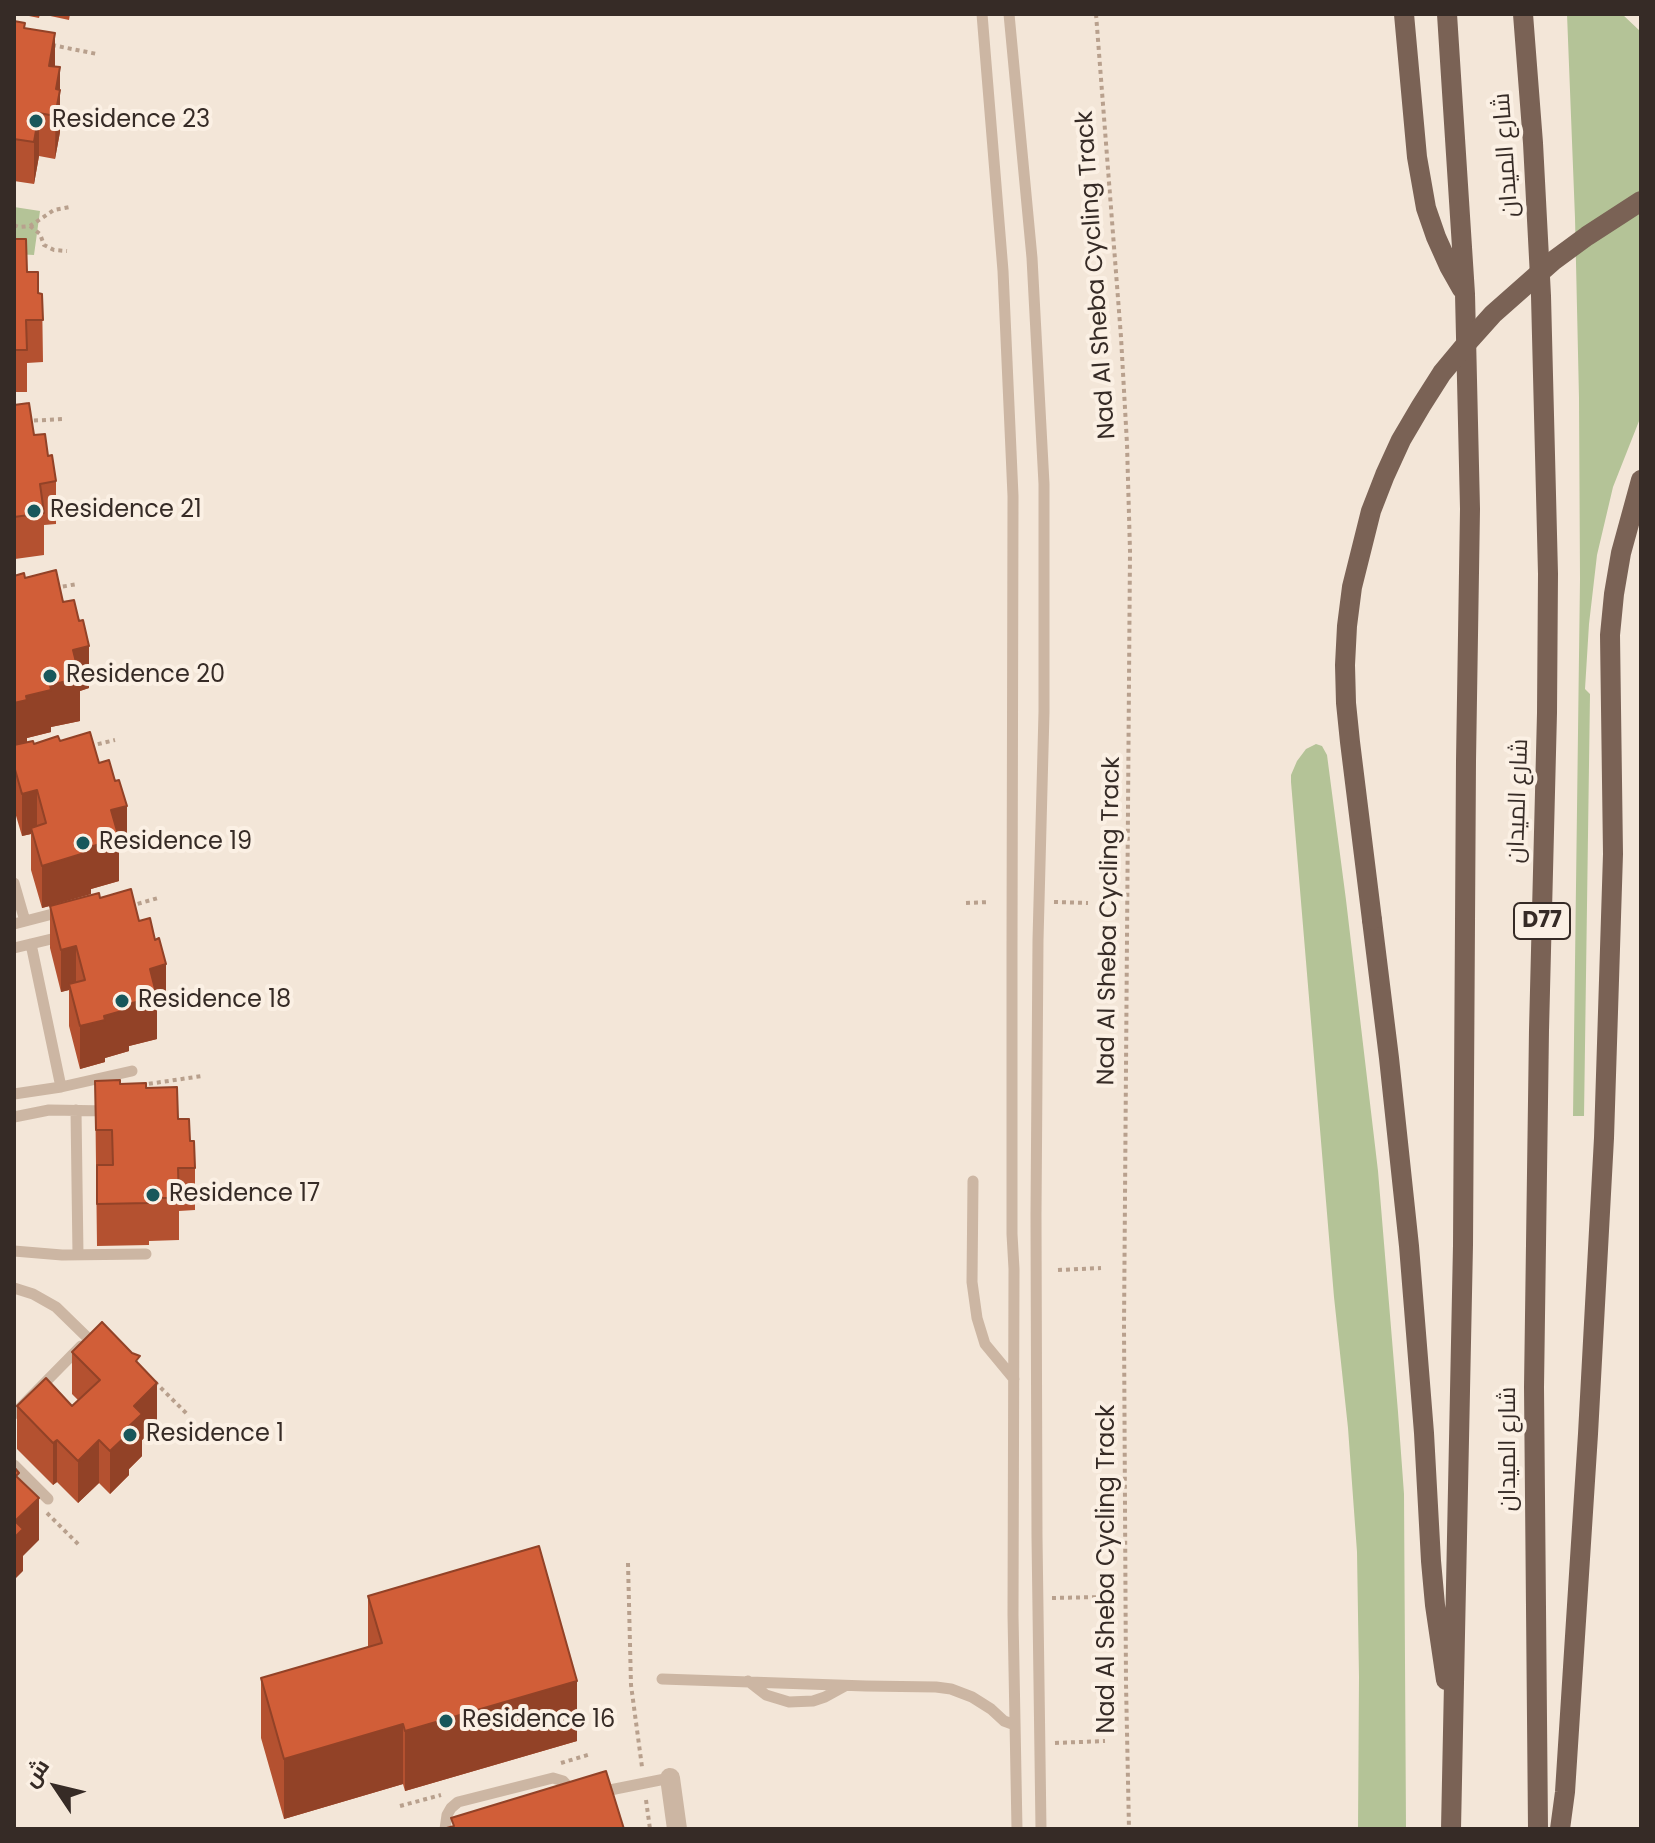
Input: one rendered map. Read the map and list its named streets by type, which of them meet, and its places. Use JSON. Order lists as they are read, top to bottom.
{
  "streets": {
    "main road": ["شارع الميدان", "D77"],
    "path": ["Nad Al Sheba Cycling Track"]
  },
  "places": [
    "Residence 23",
    "Residence 21",
    "Residence 20",
    "Residence 19",
    "Residence 18",
    "Residence 17",
    "Residence 1",
    "Residence 16"
  ],
  "north": "top left"
}
